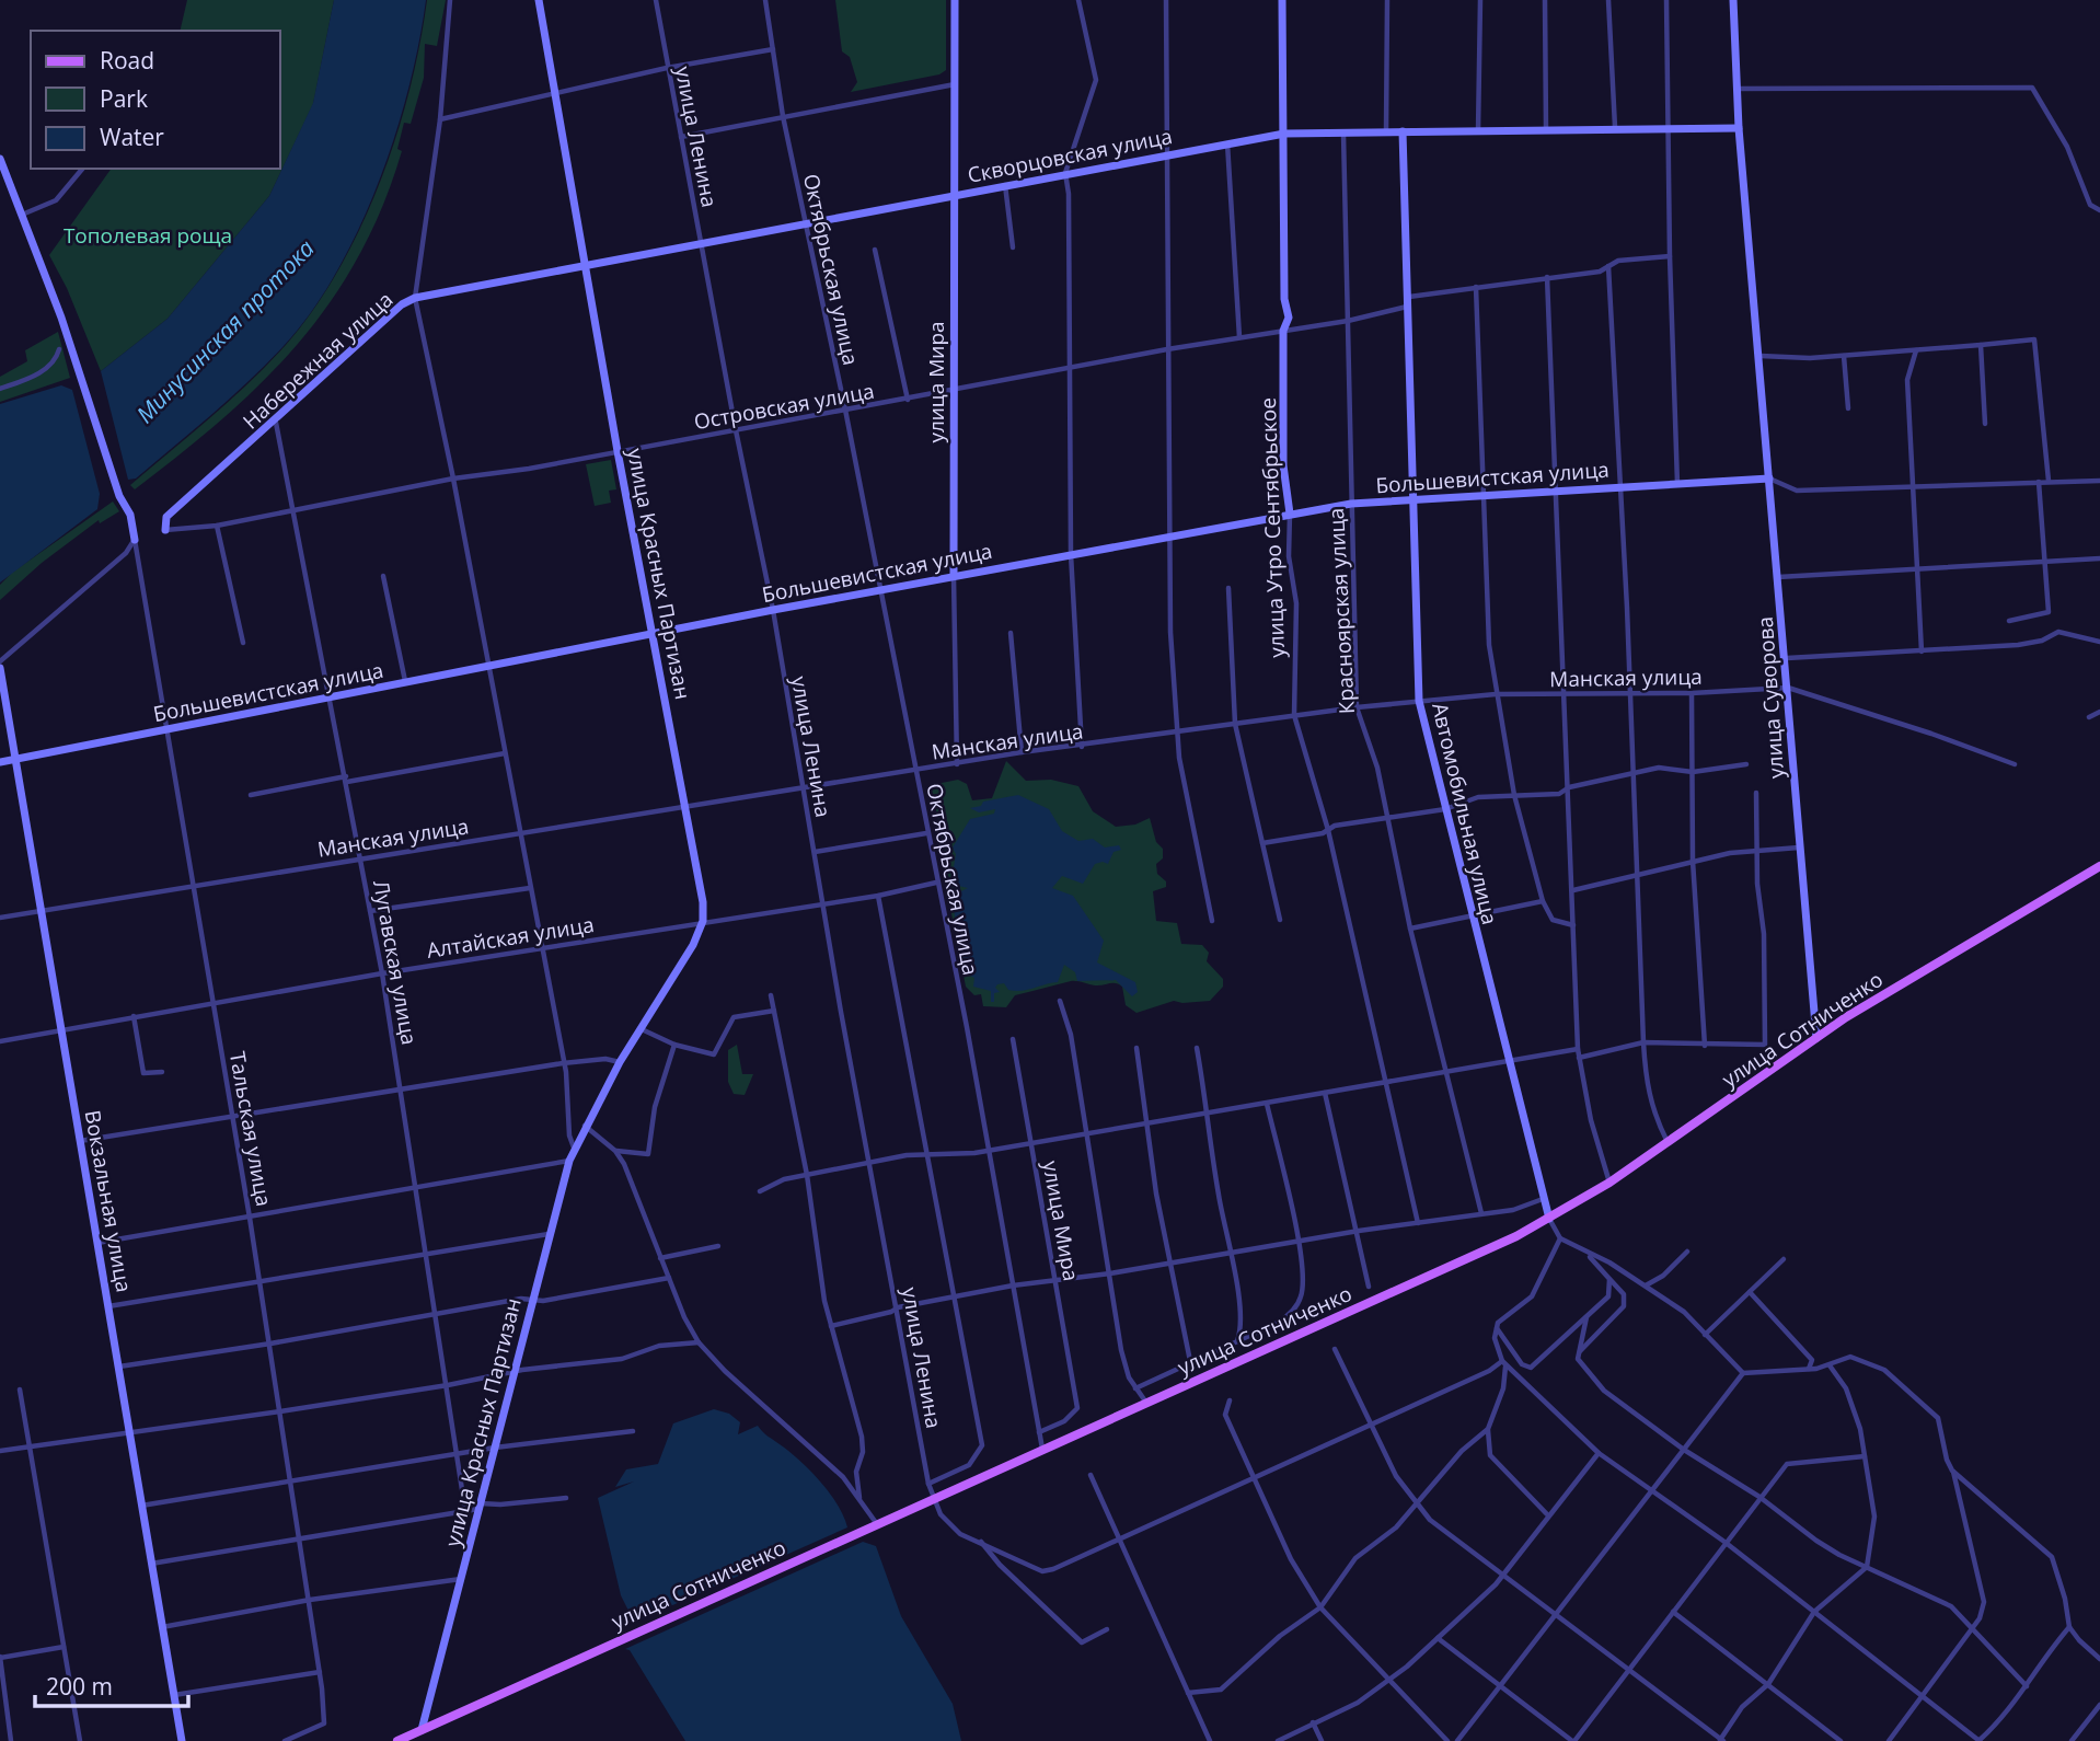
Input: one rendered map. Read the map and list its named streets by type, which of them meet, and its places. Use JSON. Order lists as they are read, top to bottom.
{
  "streets": {
    "main road": ["улица Сотниченко"],
    "street": [
      "улица Ленина",
      "Скворцовская улица",
      "Октябрьская улица",
      "Набережная улица",
      "улица Мира",
      "Островская улица",
      "Большевистская улица",
      "улица Утро Сентябрьское",
      "улица Красных Партизан",
      "Красноярская улица",
      "Манская улица",
      "улица Суворова",
      "Автомобильная улица",
      "Алтайская улица",
      "Лугавская улица",
      "Тальская улица",
      "Вокзальная улица"
    ]
  },
  "crossings": [
    ["улица Ленина", "Скворцовская улица"],
    ["улица Ленина", "Островская улица"],
    ["улица Ленина", "Большевистская улица"],
    ["улица Ленина", "Манская улица"],
    ["улица Ленина", "Алтайская улица"],
    ["улица Ленина", "улица Сотниченко"],
    ["Скворцовская улица", "Октябрьская улица"],
    ["Скворцовская улица", "Набережная улица"],
    ["Скворцовская улица", "улица Мира"],
    ["Скворцовская улица", "улица Утро Сентябрьское"],
    ["Скворцовская улица", "улица Красных Партизан"],
    ["Скворцовская улица", "Красноярская улица"],
    ["Скворцовская улица", "улица Суворова"],
    ["Скворцовская улица", "Автомобильная улица"],
    ["Октябрьская улица", "улица Мира"],
    ["Октябрьская улица", "Островская улица"],
    ["Октябрьская улица", "Большевистская улица"],
    ["Октябрьская улица", "Манская улица"],
    ["Октябрьская улица", "Алтайская улица"],
    ["Октябрьская улица", "улица Сотниченко"],
    ["Набережная улица", "Островская улица"],
    ["Набережная улица", "Лугавская улица"],
    ["улица Мира", "Островская улица"],
    ["улица Мира", "Большевистская улица"],
    ["улица Мира", "Манская улица"],
    ["Островская улица", "улица Утро Сентябрьское"],
    ["Островская улица", "улица Красных Партизан"],
    ["Островская улица", "Красноярская улица"],
    ["Островская улица", "Автомобильная улица"],
    ["Островская улица", "Лугавская улица"],
    ["Большевистская улица", "улица Утро Сентябрьское"],
    ["Большевистская улица", "улица Красных Партизан"],
    ["Большевистская улица", "Красноярская улица"],
    ["Большевистская улица", "улица Суворова"],
    ["Большевистская улица", "Автомобильная улица"],
    ["Большевистская улица", "Лугавская улица"],
    ["Большевистская улица", "Тальская улица"],
    ["Большевистская улица", "Вокзальная улица"],
    ["улица Утро Сентябрьское", "Манская улица"],
    ["улица Красных Партизан", "Манская улица"],
    ["улица Красных Партизан", "Алтайская улица"],
    ["улица Красных Партизан", "улица Сотниченко"],
    ["Красноярская улица", "Манская улица"],
    ["Манская улица", "улица Суворова"],
    ["Манская улица", "Автомобильная улица"],
    ["Манская улица", "Лугавская улица"],
    ["Манская улица", "Тальская улица"],
    ["Манская улица", "Вокзальная улица"],
    ["улица Суворова", "улица Сотниченко"],
    ["Автомобильная улица", "улица Сотниченко"],
    ["Алтайская улица", "Лугавская улица"],
    ["Алтайская улица", "Тальская улица"],
    ["Алтайская улица", "Вокзальная улица"]
  ],
  "water": ["Минусинская протока"],
  "parks": ["Тополевая роща"],
  "legend": ["Road", "Park", "Water"],
  "scale_bar": "200 m"
}
